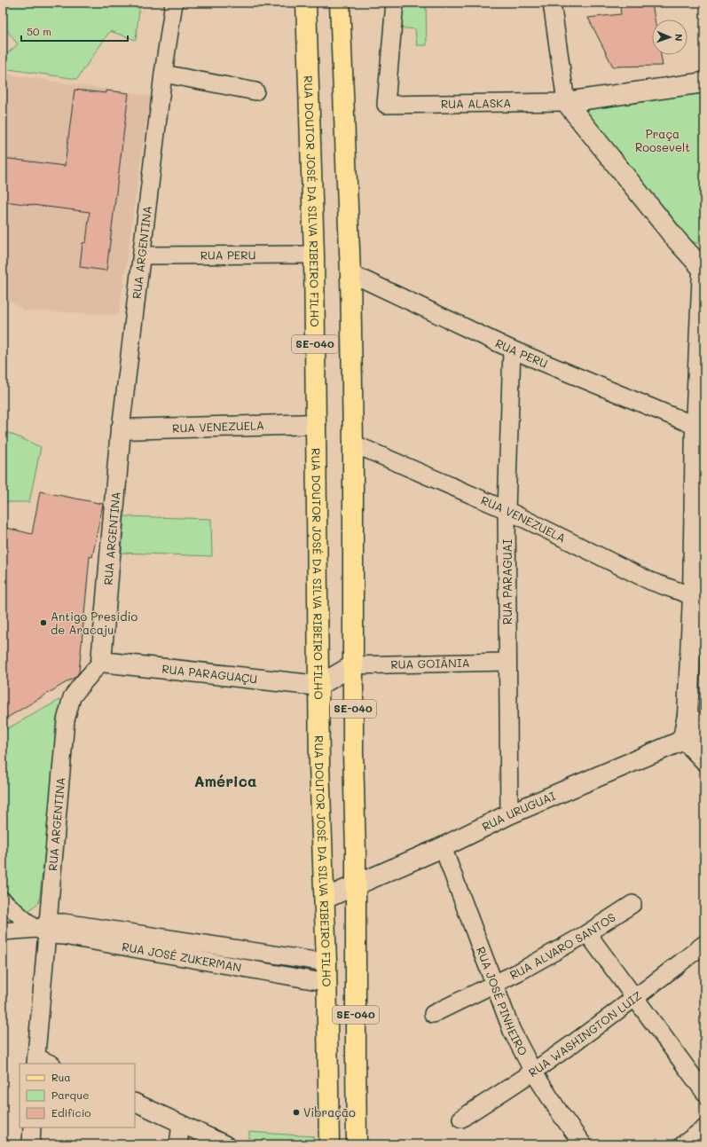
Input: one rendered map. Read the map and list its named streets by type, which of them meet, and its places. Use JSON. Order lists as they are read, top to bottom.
{
  "streets": {
    "main road": ["RUA DOUTOR JOSÉ DA SILVA RIBEIRO FILHO", "SE-040"],
    "street": [
      "RUA ALASKA",
      "RUA ARGENTINA",
      "RUA PERU",
      "RUA VENEZUELA",
      "RUA PARAGUAI",
      "RUA GOIÂNIA",
      "RUA PARAGUAÇU",
      "RUA URUGUAI",
      "RUA ALVARO SANTOS",
      "RUA JOSÉ ZUKERMAN",
      "RUA JOSÉ PINHEIRO",
      "RUA WASHINGTON LUIZ"
    ]
  },
  "crossings": [
    ["RUA DOUTOR JOSÉ DA SILVA RIBEIRO FILHO", "RUA PERU"],
    ["RUA DOUTOR JOSÉ DA SILVA RIBEIRO FILHO", "RUA VENEZUELA"],
    ["RUA DOUTOR JOSÉ DA SILVA RIBEIRO FILHO", "RUA PARAGUAÇU"],
    ["RUA DOUTOR JOSÉ DA SILVA RIBEIRO FILHO", "RUA URUGUAI"],
    ["RUA DOUTOR JOSÉ DA SILVA RIBEIRO FILHO", "RUA JOSÉ ZUKERMAN"],
    ["RUA ARGENTINA", "RUA PERU"],
    ["RUA ARGENTINA", "RUA VENEZUELA"],
    ["RUA ARGENTINA", "RUA PARAGUAÇU"],
    ["RUA ARGENTINA", "RUA JOSÉ ZUKERMAN"],
    ["RUA PERU", "SE-040"],
    ["RUA PERU", "RUA PARAGUAI"],
    ["SE-040", "RUA VENEZUELA"],
    ["SE-040", "RUA GOIÂNIA"],
    ["SE-040", "RUA URUGUAI"],
    ["RUA VENEZUELA", "RUA PARAGUAI"],
    ["RUA PARAGUAI", "RUA GOIÂNIA"],
    ["RUA PARAGUAI", "RUA URUGUAI"],
    ["RUA URUGUAI", "RUA JOSÉ PINHEIRO"],
    ["RUA ALVARO SANTOS", "RUA JOSÉ PINHEIRO"],
    ["RUA JOSÉ PINHEIRO", "RUA WASHINGTON LUIZ"]
  ],
  "districts": ["América"],
  "parks": ["Praça Roosevelt"],
  "places": ["Antigo Presídio de Aracaju", "Vibração"],
  "legend": ["Rua", "Parque", "Edifício"],
  "scale_bar": "50 m",
  "north": "right"
}
